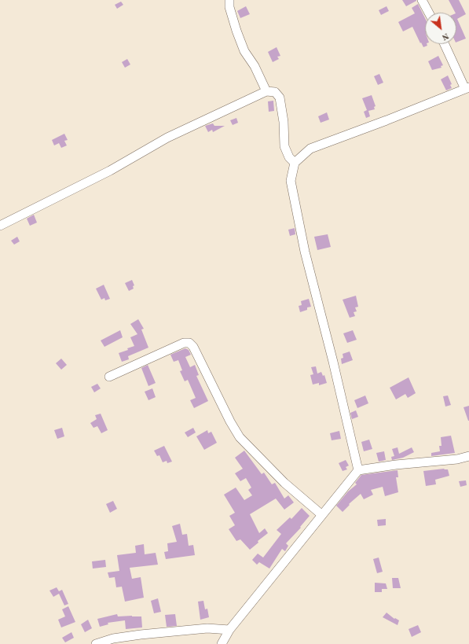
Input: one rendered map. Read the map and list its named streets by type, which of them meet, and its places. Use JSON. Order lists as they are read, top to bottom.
{
  "north": "bottom right"
}
